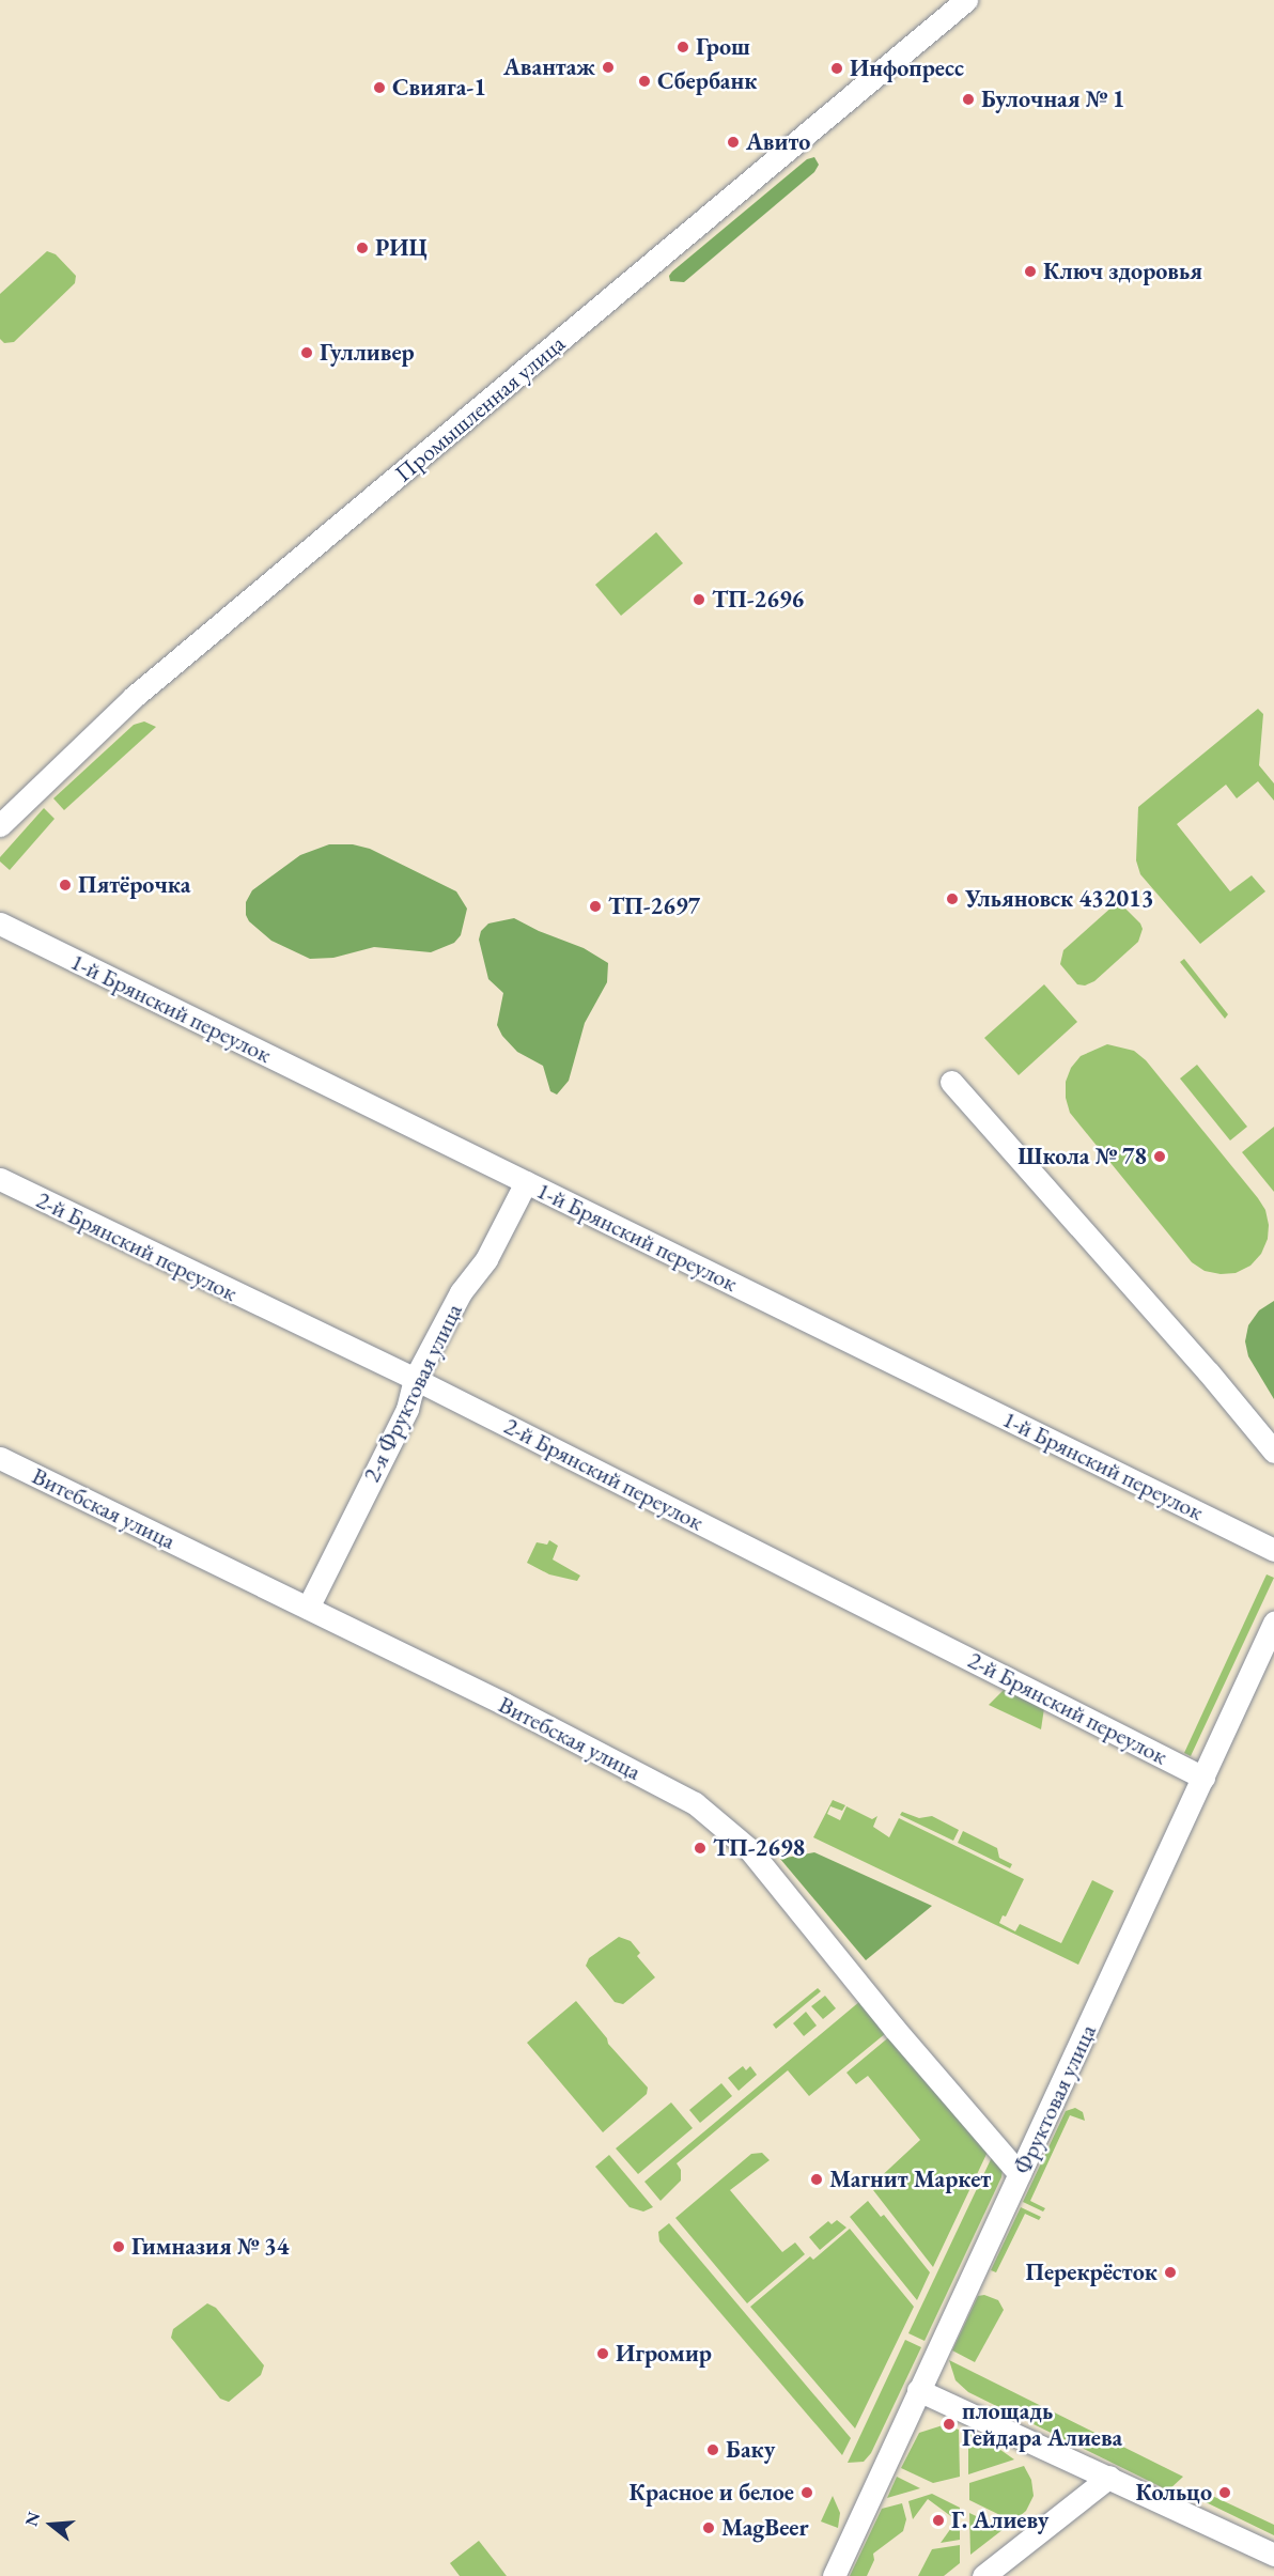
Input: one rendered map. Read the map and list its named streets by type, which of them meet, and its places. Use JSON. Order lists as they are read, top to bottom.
{
  "streets": {
    "street": [
      "Промышленная улица",
      "1-й Брянский переулок",
      "2-й Брянский переулок",
      "2-я Фруктовая улица",
      "Витебская улица",
      "Фруктовая улица"
    ]
  },
  "crossings": [
    ["1-й Брянский переулок", "2-я Фруктовая улица"],
    ["2-й Брянский переулок", "2-я Фруктовая улица"],
    ["2-й Брянский переулок", "Фруктовая улица"],
    ["2-я Фруктовая улица", "Витебская улица"],
    ["Витебская улица", "Фруктовая улица"]
  ],
  "places": [
    "Грош",
    "Авантаж",
    "Инфопресc",
    "Сбербанк",
    "Свияга-1",
    "Булочная № 1",
    "Авито",
    "РИЦ",
    "Ключ здоровья",
    "Гулливер",
    "ТП-2696",
    "Пятёрочка",
    "Ульяновск 432013",
    "ТП-2697",
    "Школа № 78",
    "ТП-2698",
    "Магнит Маркет",
    "Гимназия № 34",
    "Перекрёсток",
    "Игромир",
    "площадь Гейдара Алиева",
    "Баку",
    "Красное и белое",
    "Кольцо",
    "Г. Алиеву",
    "MagBeer"
  ],
  "north": "left"
}
